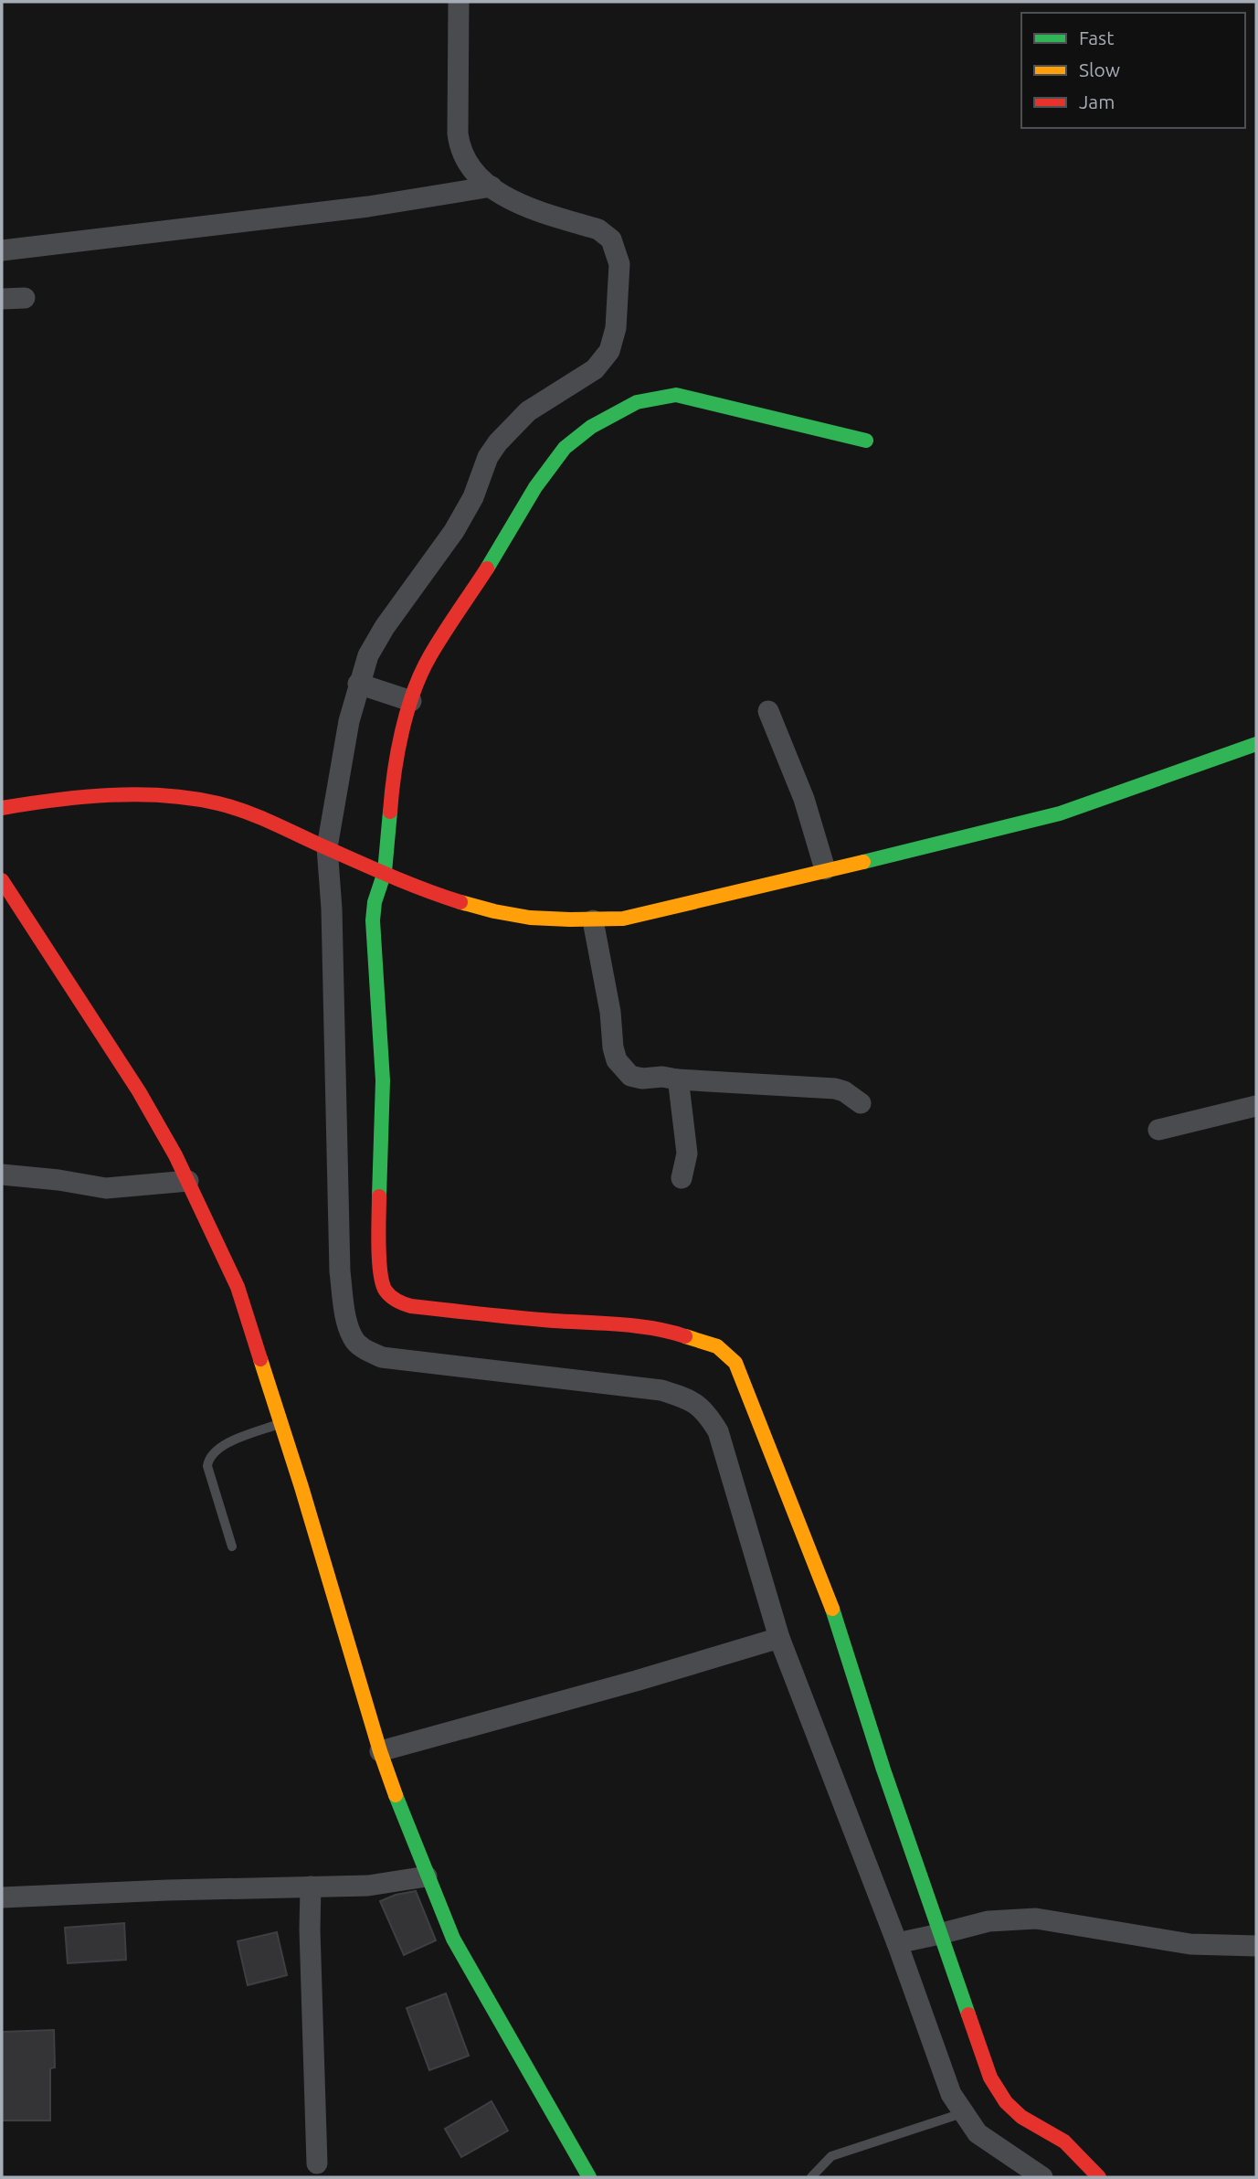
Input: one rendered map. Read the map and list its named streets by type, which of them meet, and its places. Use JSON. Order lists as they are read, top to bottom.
{
  "legend": ["Fast", "Slow", "Jam"]
}
